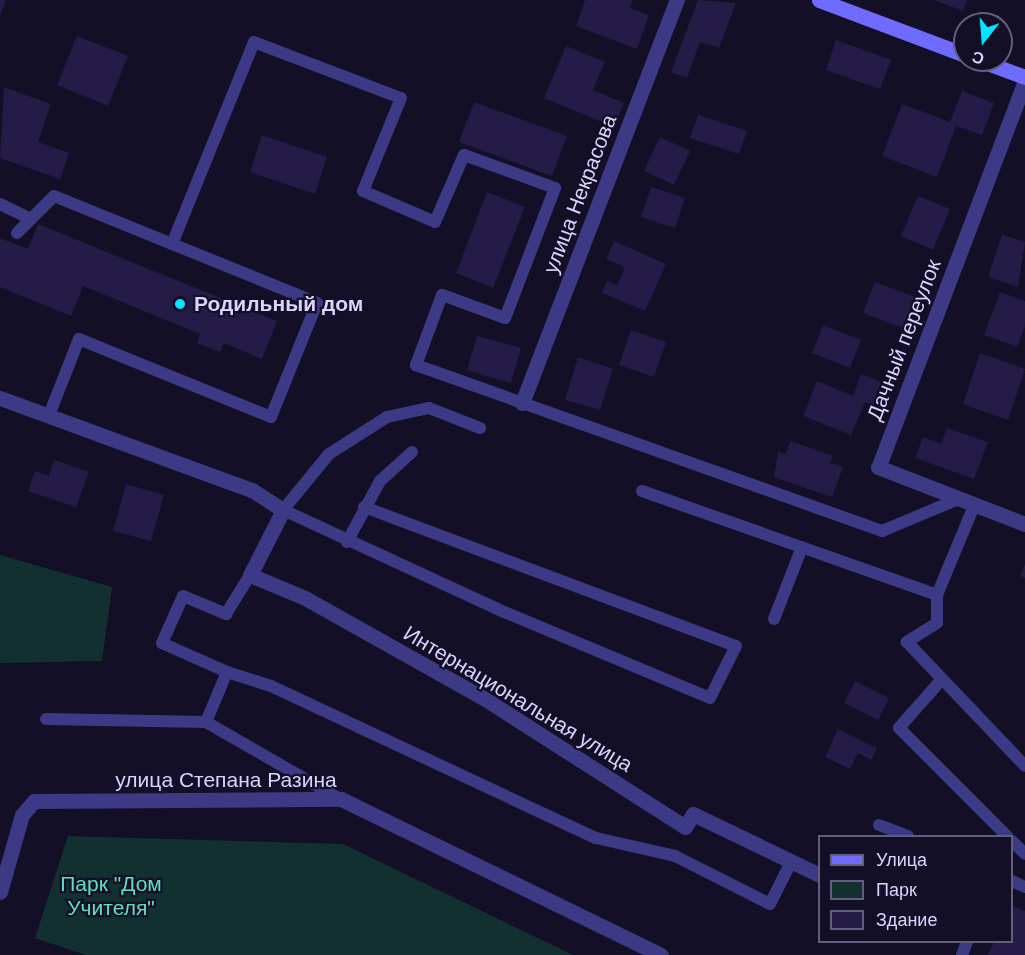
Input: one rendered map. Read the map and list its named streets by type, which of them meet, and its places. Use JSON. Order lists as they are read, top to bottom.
{
  "streets": {
    "street": [
      "улица Некрасова",
      "Дачный переулок",
      "Интернациональная улица",
      "улица Степана Разина"
    ]
  },
  "parks": ["Парк \"Дом Учителя\""],
  "places": ["Родильный дом"],
  "legend": ["Улица", "Парк", "Здание"],
  "north": "bottom"
}
